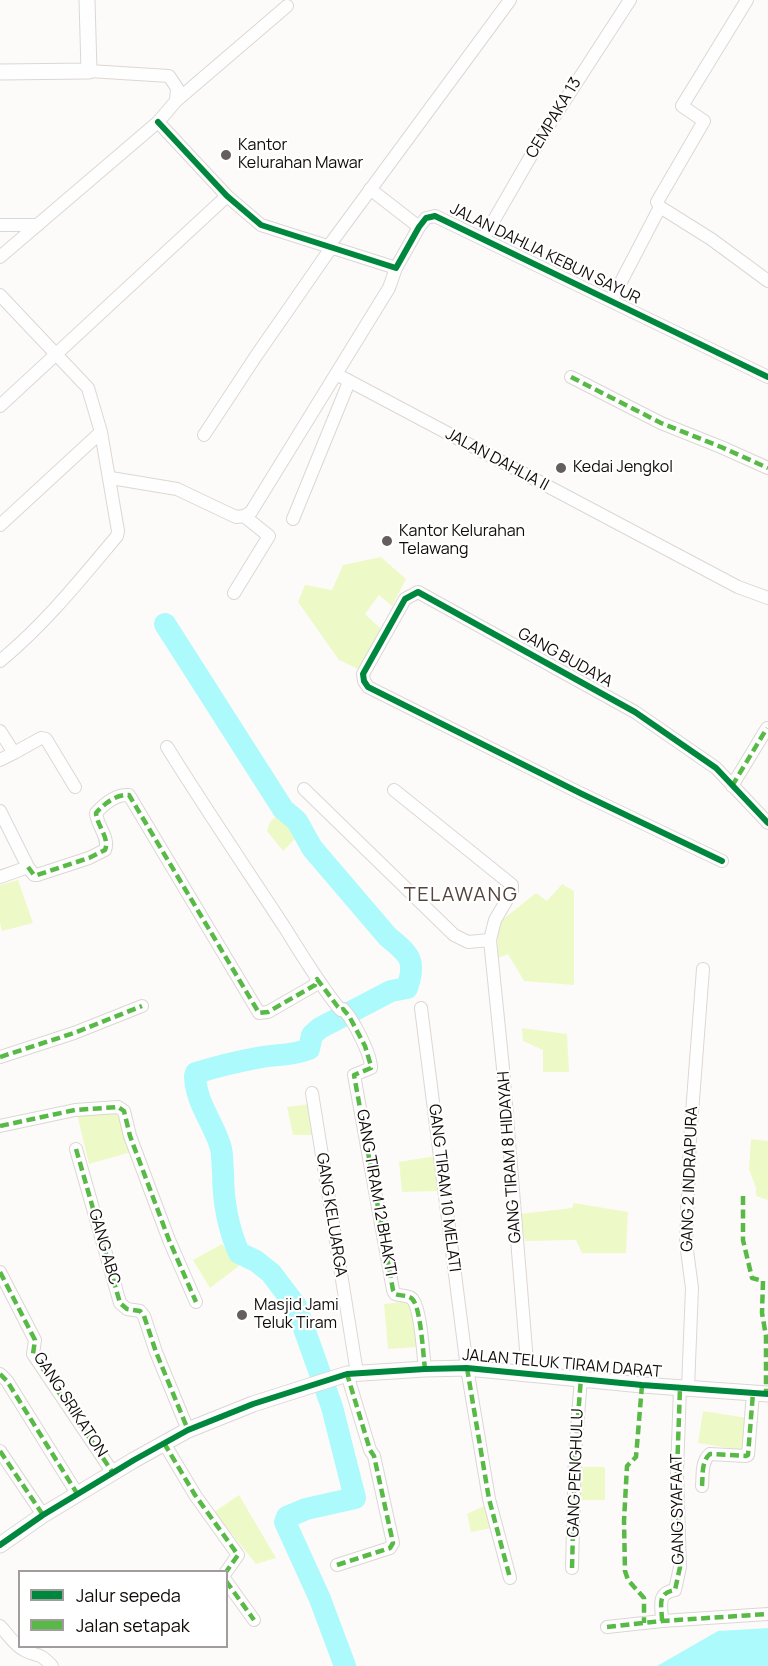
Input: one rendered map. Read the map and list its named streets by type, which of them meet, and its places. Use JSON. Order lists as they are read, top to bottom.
{
  "streets": {
    "street": [
      "CEMPAKA 13",
      "JALAN DAHLIA KEBUN SAYUR",
      "JALAN DAHLIA II",
      "GANG BUDAYA",
      "GANG TIRAM 8 HIDAYAH",
      "GANG 2 INDRAPURA",
      "GANG TIRAM 10 MELATI",
      "GANG TIRAM 12 BHAKTI",
      "GANG KELUARGA",
      "GANG ABC",
      "JALAN TELUK TIRAM DARAT",
      "GANG SRIKATON",
      "GANG PENGHULU",
      "GANG SYAFAAT"
    ]
  },
  "crossings": [
    ["CEMPAKA 13", "JALAN DAHLIA KEBUN SAYUR"],
    ["GANG TIRAM 8 HIDAYAH", "JALAN TELUK TIRAM DARAT"],
    ["GANG 2 INDRAPURA", "JALAN TELUK TIRAM DARAT"],
    ["GANG 2 INDRAPURA", "GANG SYAFAAT"],
    ["GANG TIRAM 10 MELATI", "JALAN TELUK TIRAM DARAT"],
    ["GANG TIRAM 12 BHAKTI", "JALAN TELUK TIRAM DARAT"],
    ["GANG KELUARGA", "JALAN TELUK TIRAM DARAT"],
    ["GANG ABC", "JALAN TELUK TIRAM DARAT"],
    ["JALAN TELUK TIRAM DARAT", "GANG SRIKATON"],
    ["JALAN TELUK TIRAM DARAT", "GANG PENGHULU"],
    ["JALAN TELUK TIRAM DARAT", "GANG SYAFAAT"]
  ],
  "districts": ["TELAWANG"],
  "places": [
    "Kantor Kelurahan Mawar",
    "Kedai Jengkol",
    "Kantor Kelurahan Telawang",
    "Masjid Jami Teluk Tiram"
  ],
  "legend": ["Jalur sepeda", "Jalan setapak"]
}
